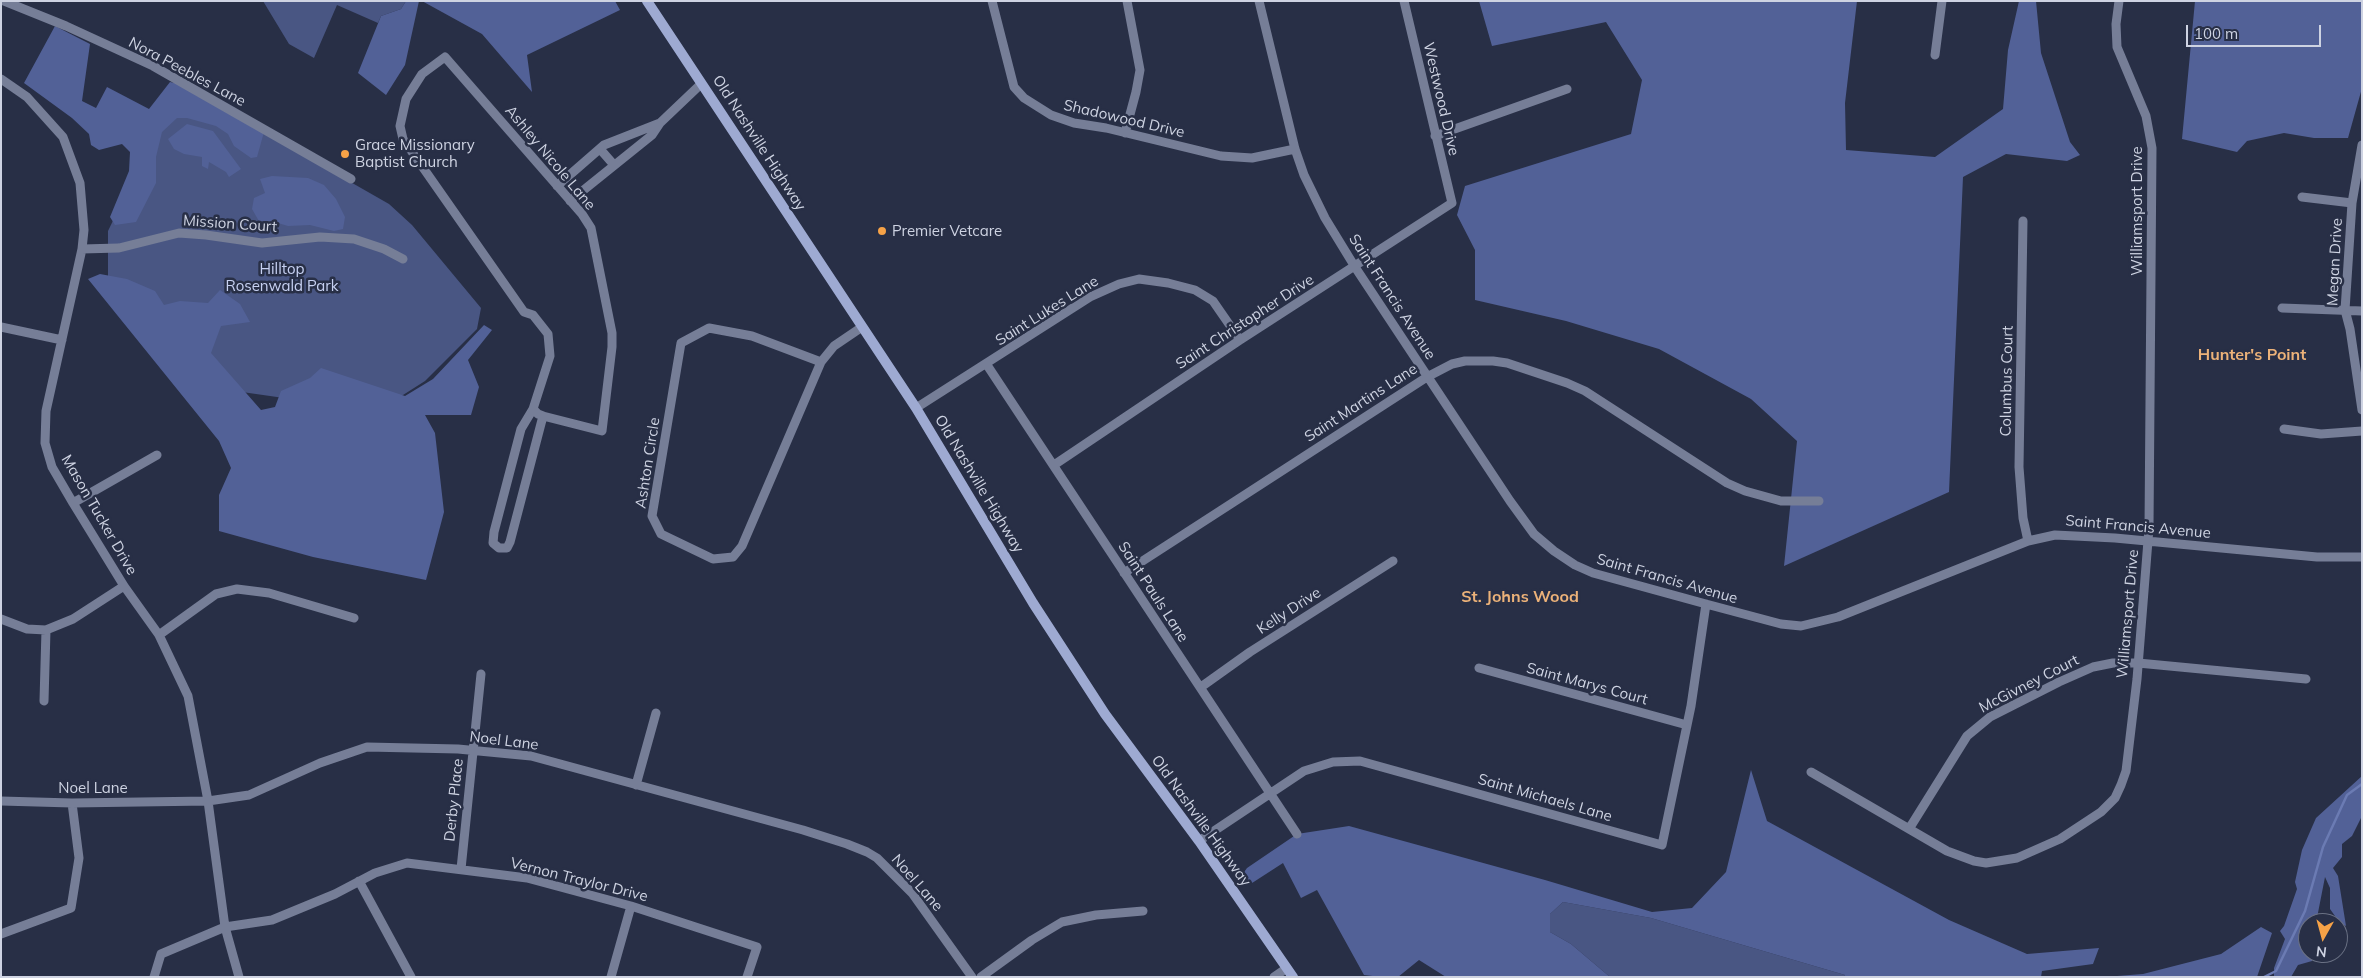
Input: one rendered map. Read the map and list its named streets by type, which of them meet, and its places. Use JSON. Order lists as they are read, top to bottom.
{
  "streets": {
    "main road": ["Old Nashville Highway"],
    "street": [
      "Nora Peebles Lane",
      "Westwood Drive",
      "Shadowood Drive",
      "Ashley Nicole Lane",
      "Williamsport Drive",
      "Mission Court",
      "Megan Drive",
      "Saint Francis Avenue",
      "Saint Lukes Lane",
      "Saint Christopher Drive",
      "Columbus Court",
      "Saint Martins Lane",
      "Ashton Circle",
      "Mason Tucker Drive",
      "Saint Pauls Lane",
      "Kelly Drive",
      "Saint Marys Court",
      "McGivney Court",
      "Noel Lane",
      "Saint Michaels Lane",
      "Derby Place",
      "Vernon Traylor Drive"
    ]
  },
  "crossings": [
    ["Westwood Drive", "Saint Christopher Drive"],
    ["Shadowood Drive", "Saint Francis Avenue"],
    ["Old Nashville Highway", "Saint Lukes Lane"],
    ["Old Nashville Highway", "Ashton Circle"],
    ["Old Nashville Highway", "Saint Michaels Lane"],
    ["Williamsport Drive", "Saint Francis Avenue"],
    ["Williamsport Drive", "McGivney Court"],
    ["Mission Court", "Mason Tucker Drive"],
    ["Saint Francis Avenue", "Saint Christopher Drive"],
    ["Saint Francis Avenue", "Columbus Court"],
    ["Saint Francis Avenue", "Saint Martins Lane"],
    ["Saint Francis Avenue", "Saint Michaels Lane"],
    ["Saint Lukes Lane", "Saint Christopher Drive"],
    ["Saint Lukes Lane", "Saint Pauls Lane"],
    ["Saint Christopher Drive", "Saint Pauls Lane"],
    ["Saint Martins Lane", "Saint Pauls Lane"],
    ["Mason Tucker Drive", "Noel Lane"],
    ["Mason Tucker Drive", "Vernon Traylor Drive"],
    ["Saint Pauls Lane", "Kelly Drive"],
    ["Saint Pauls Lane", "Saint Michaels Lane"],
    ["Saint Marys Court", "Saint Michaels Lane"],
    ["Noel Lane", "Derby Place"],
    ["Derby Place", "Vernon Traylor Drive"]
  ],
  "districts": ["Hunter's Point", "St. Johns Wood"],
  "parks": ["Hilltop Rosenwald Park"],
  "places": ["Grace Missionary Baptist Church", "Premier Vetcare"],
  "scale_bar": "100 m",
  "north": "bottom"
}
